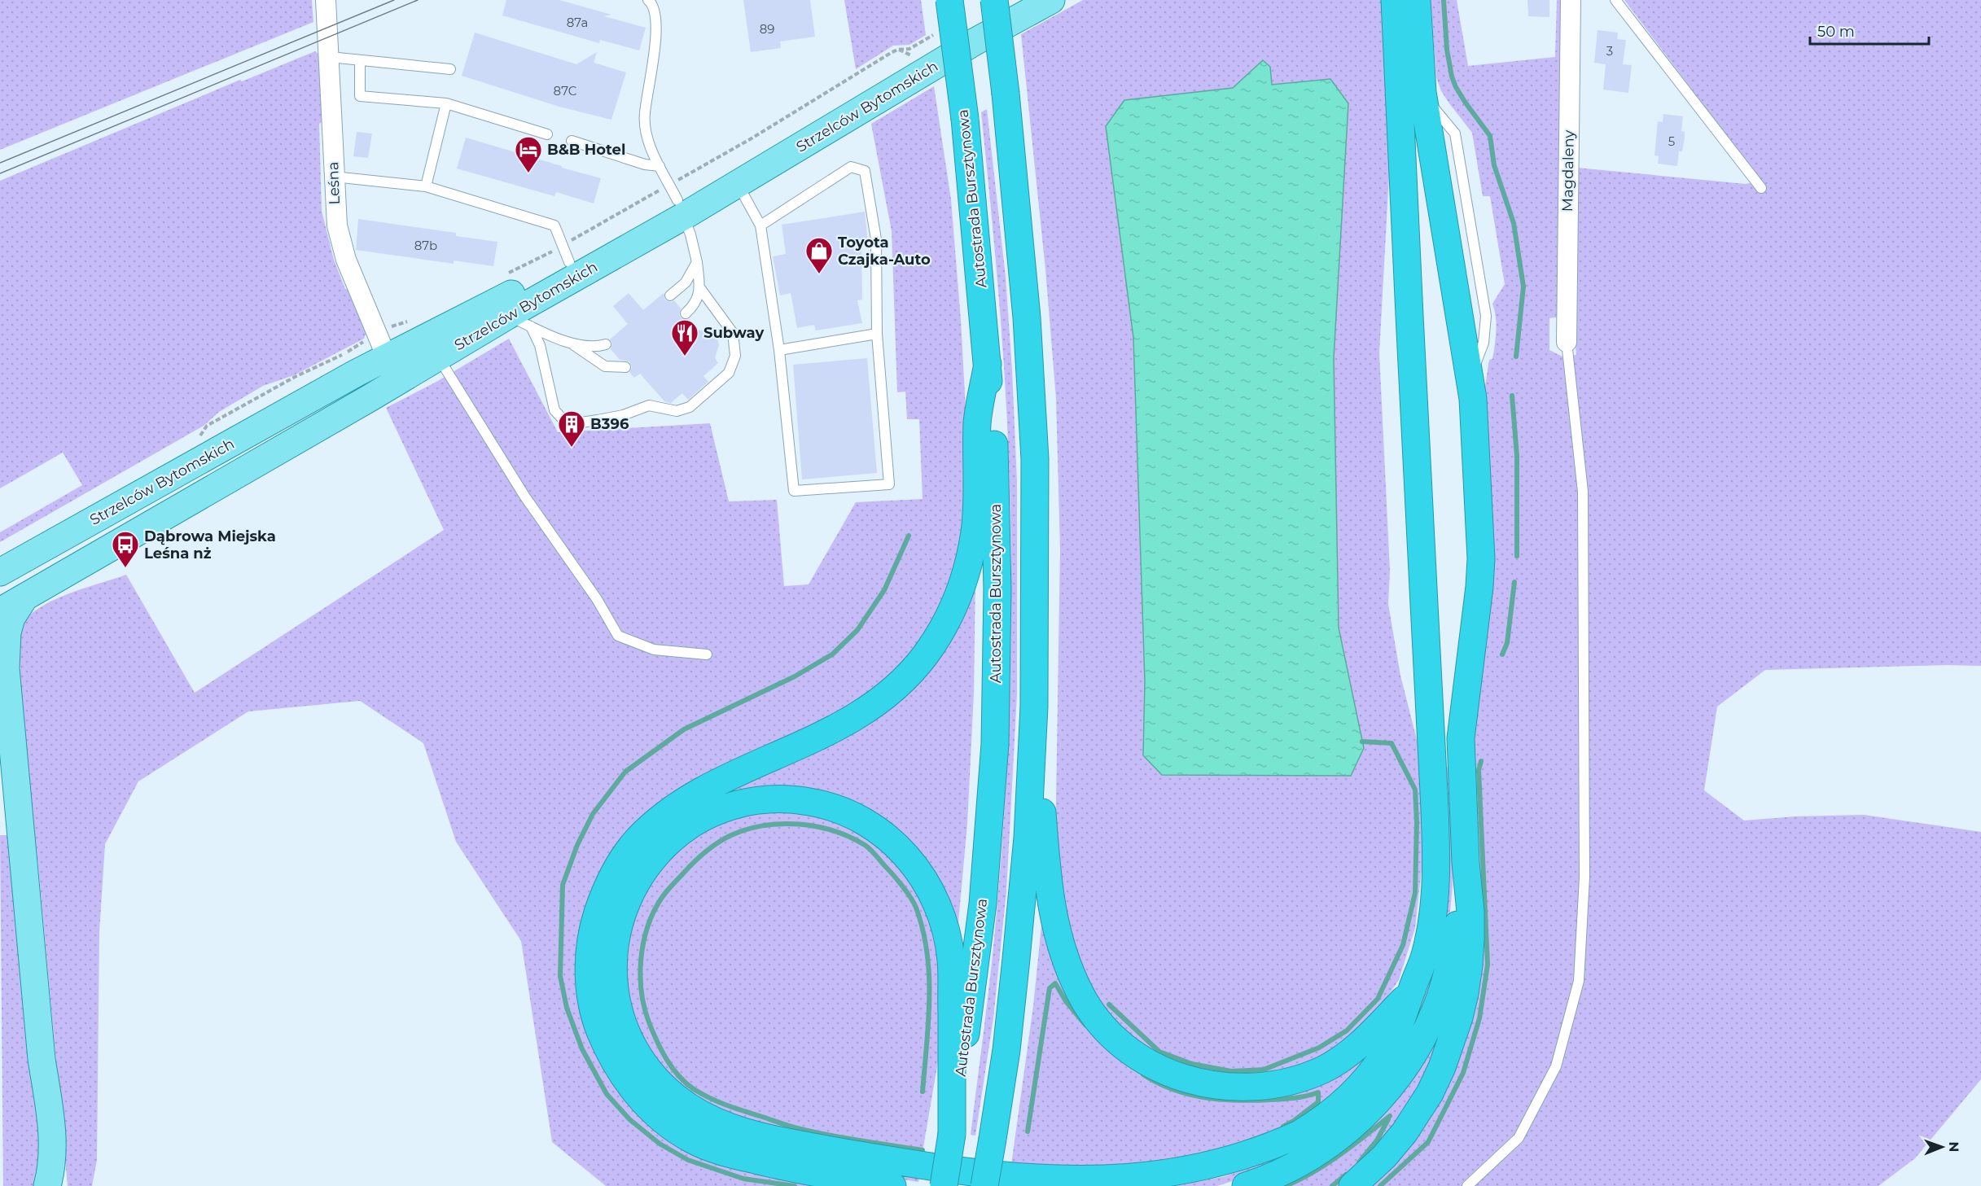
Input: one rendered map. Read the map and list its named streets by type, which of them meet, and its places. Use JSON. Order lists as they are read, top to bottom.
{
  "streets": {
    "highway": ["Autostrada Bursztynowa"],
    "main road": ["Strzelców Bytomskich"],
    "street": ["Magdaleny", "Leśna"]
  },
  "crossings": [
    ["Strzelców Bytomskich", "Leśna"]
  ],
  "places": {
    "hotel": ["B&B Hotel"],
    "shop": ["Toyota Czajka-Auto"],
    "restaurant": ["Subway"],
    "building": ["B396"],
    "bus stop": ["Dąbrowa Miejska Leśna nż"]
  },
  "house_numbers": [
    "87a",
    "89",
    "3",
    "87C",
    "5",
    "87b"
  ],
  "scale_bar": "50 m",
  "north": "right"
}
